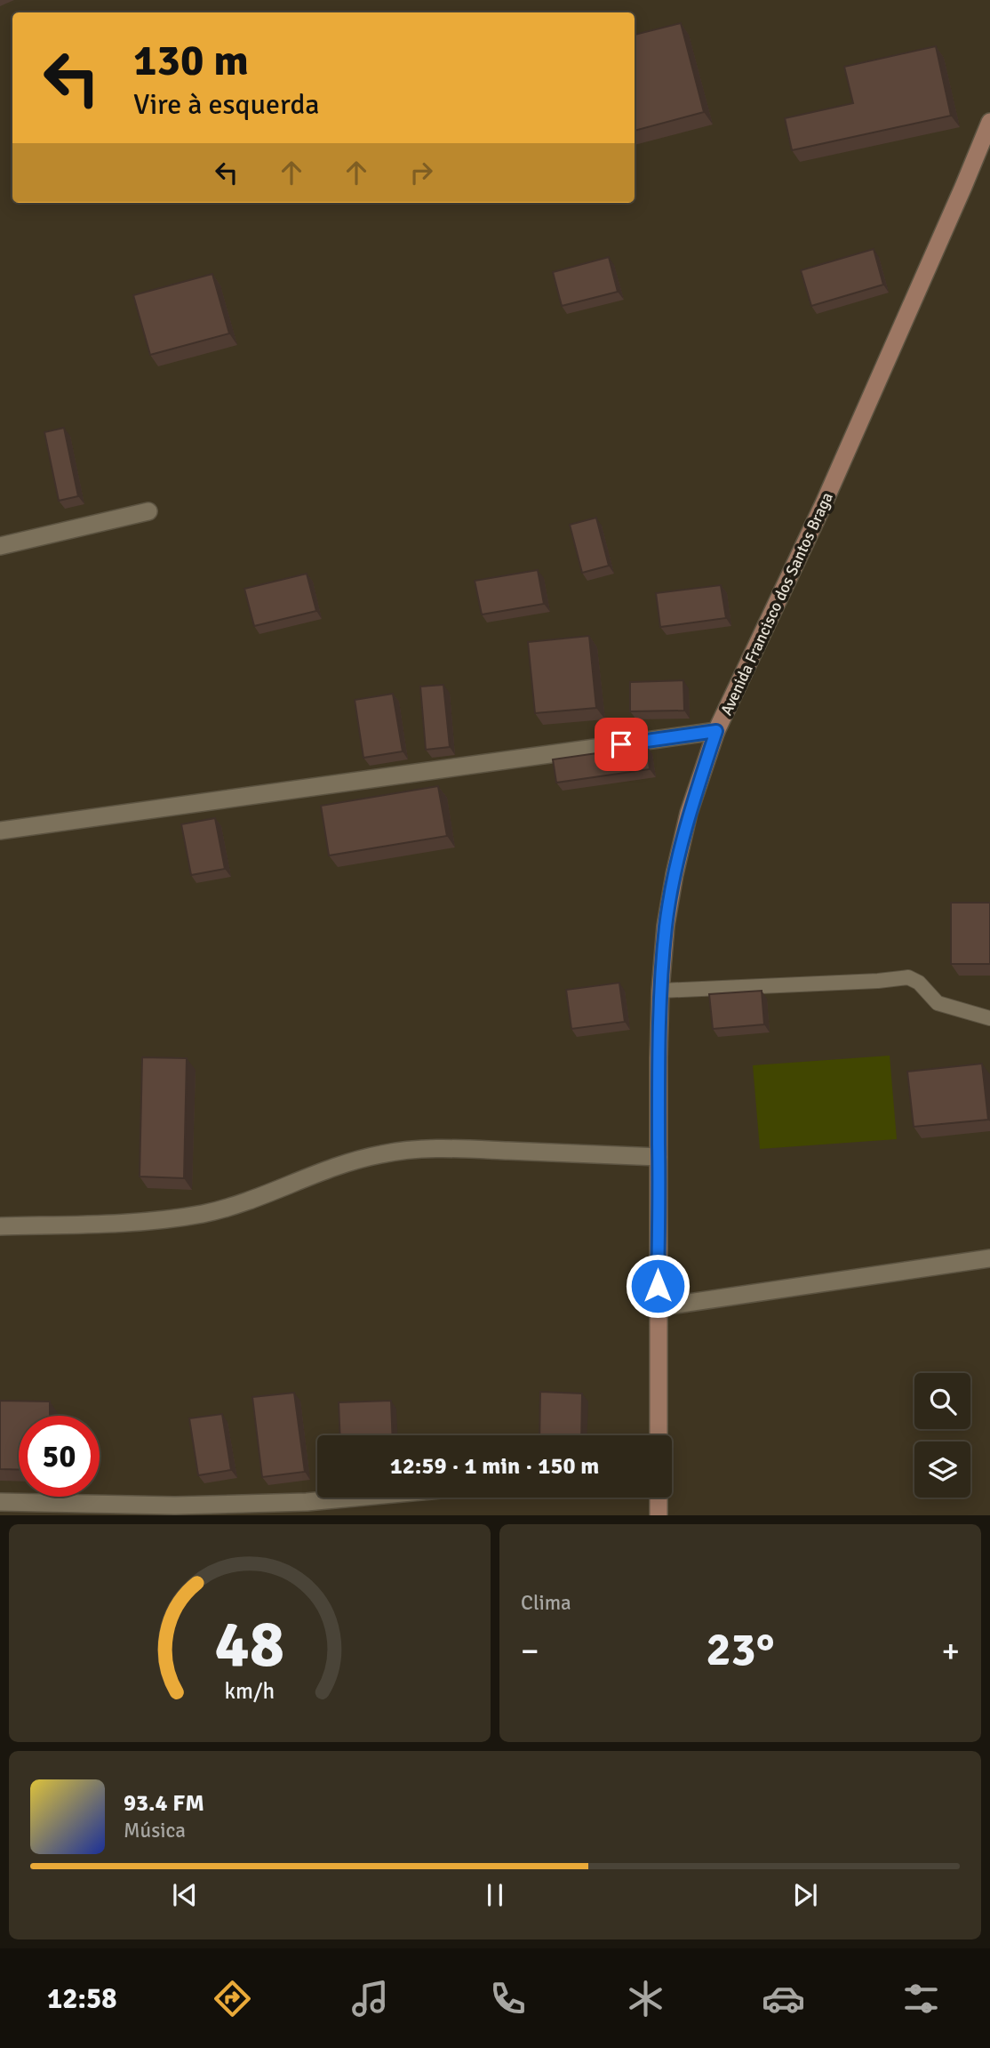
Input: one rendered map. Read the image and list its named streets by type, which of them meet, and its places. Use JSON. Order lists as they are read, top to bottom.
{
  "streets": {
    "main road": ["Avenida Francisco dos Santos Braga"]
  },
  "page": {
    "turn": ["130 m", "Vire à esquerda"],
    "limit": "50",
    "trip": "12:59 · 1 min · 150 m",
    "tile": "Clima",
    "heat": ["−", "23°", "+"],
    "song": ["93.4 FM", "Música"],
    "tabs": "12:58",
    "gauge": ["48", "km/h"]
  }
}
